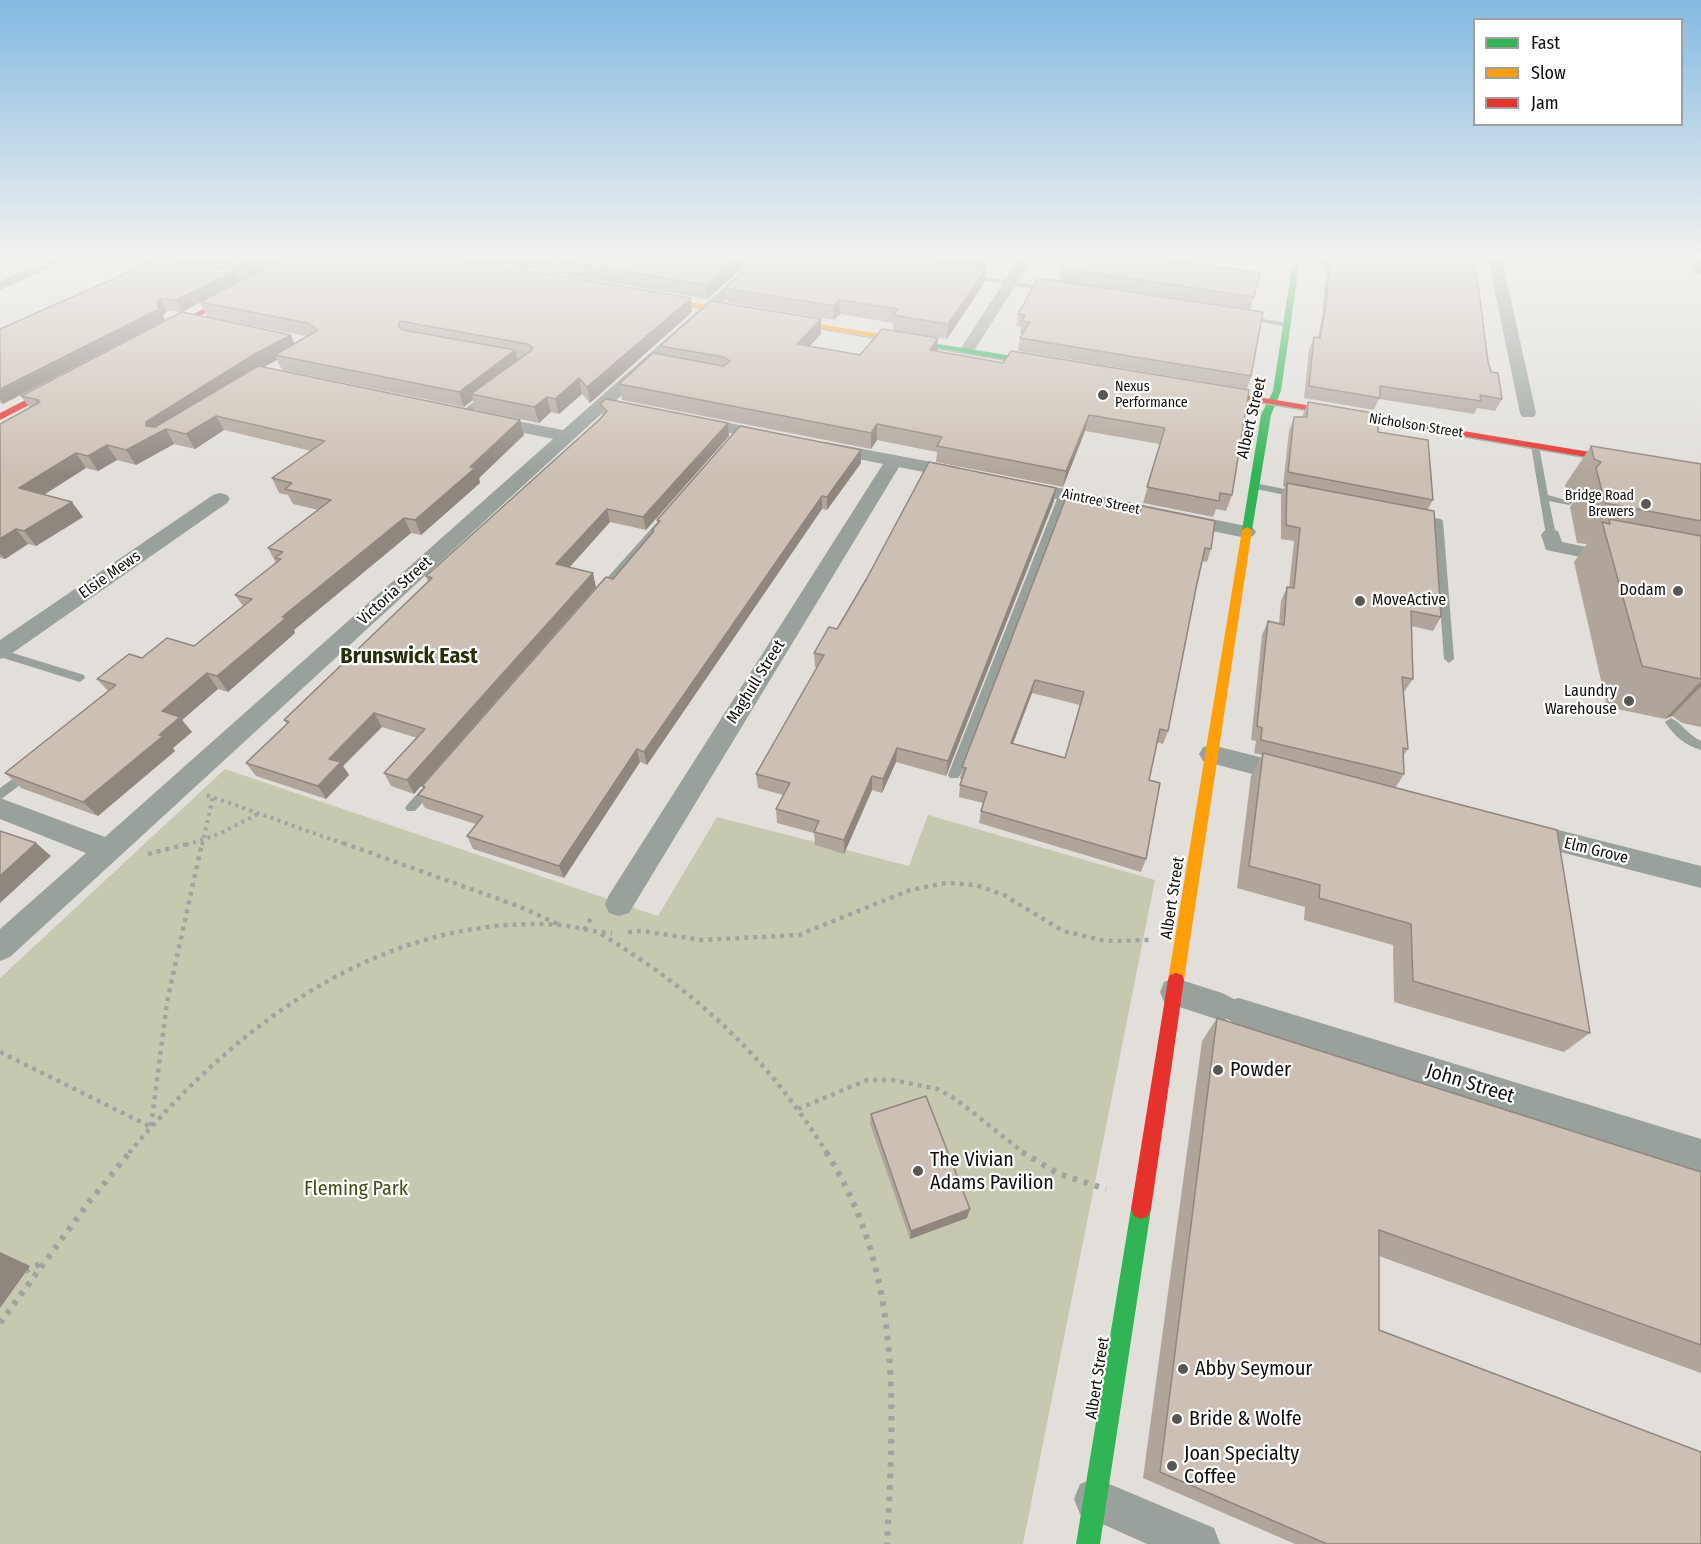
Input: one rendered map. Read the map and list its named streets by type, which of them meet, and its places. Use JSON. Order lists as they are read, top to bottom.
{
  "streets": {
    "street": [
      "Albert Street",
      "Nicholson Street",
      "Aintree Street",
      "Elsie Mews",
      "Victoria Street",
      "Maghull Street",
      "Elm Grove",
      "John Street"
    ]
  },
  "crossings": [
    ["Albert Street", "Nicholson Street"],
    ["Albert Street", "Aintree Street"],
    ["Albert Street", "John Street"]
  ],
  "districts": ["Brunswick East"],
  "parks": ["Fleming Park"],
  "places": [
    "Nexus Performance",
    "Bridge Road Brewers",
    "Dodam",
    "MoveActive",
    "Laundry Warehouse",
    "Powder",
    "The Vivian Adams Pavilion",
    "Abby Seymour",
    "Bride & Wolfe",
    "Joan Specialty Coffee"
  ],
  "legend": ["Fast", "Slow", "Jam"]
}
